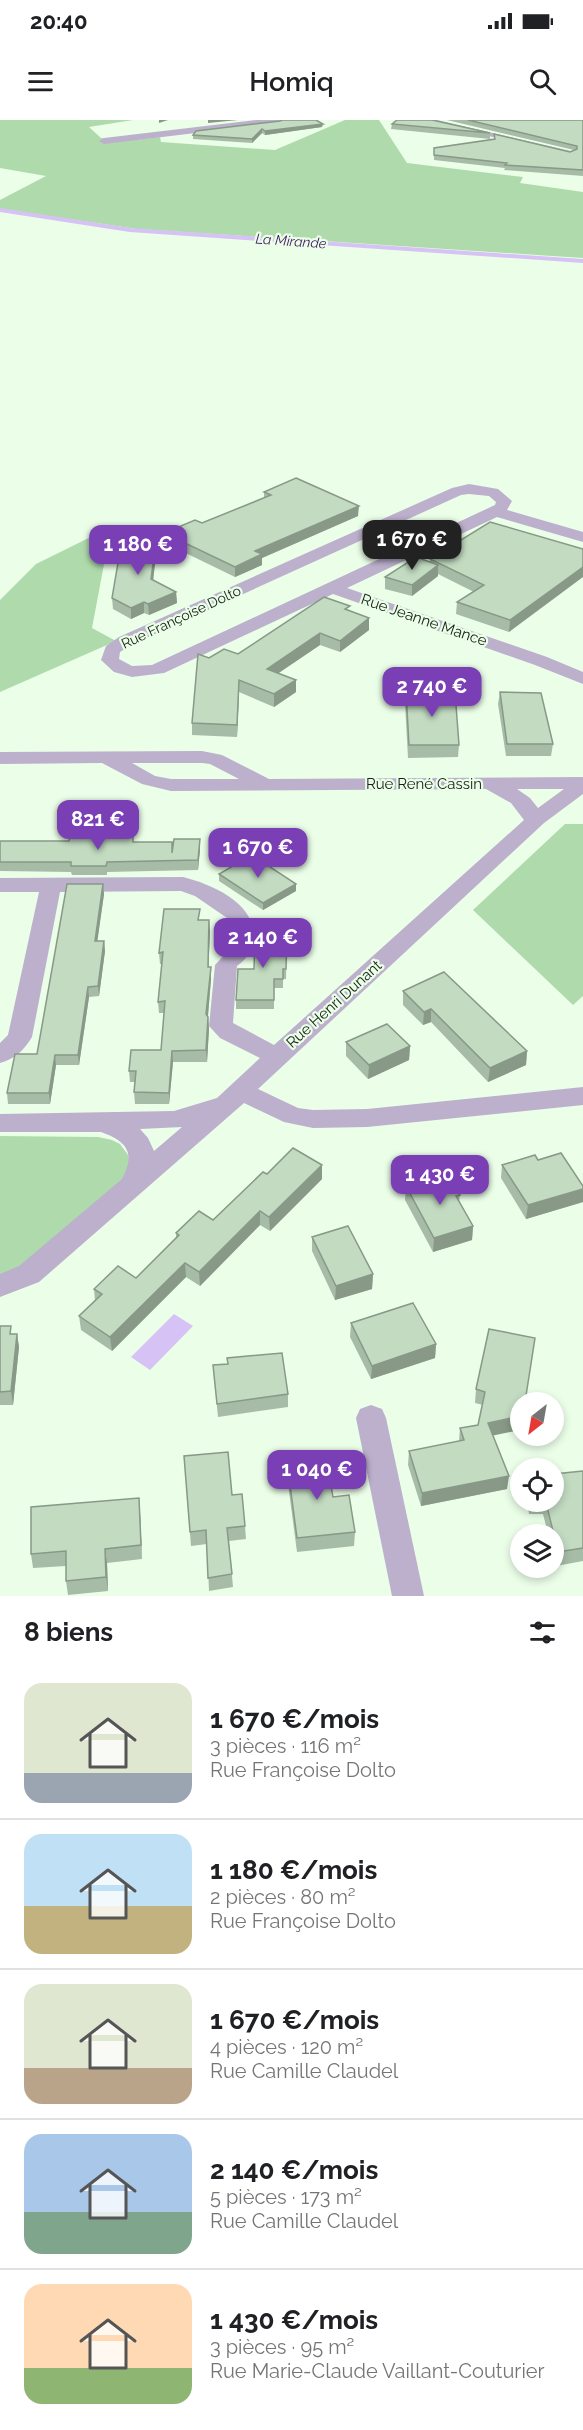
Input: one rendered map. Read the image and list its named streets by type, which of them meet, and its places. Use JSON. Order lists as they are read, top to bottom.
{
  "streets": {
    "street": [
      "Rue Françoise Dolto",
      "Rue Jeanne Mance",
      "Rue René Cassin",
      "Rue Henri Dunant"
    ]
  },
  "crossings": [
    ["Rue Françoise Dolto", "Rue Jeanne Mance"],
    ["Rue René Cassin", "Rue Henri Dunant"]
  ],
  "water": ["La Mirande"],
  "north": "bottom left",
  "page": {
    "status": "20:40",
    "header": "Homiq",
    "price": [
      "1 670 €",
      "1 180 €",
      "2 740 €",
      "821 €",
      "1 670 €",
      "2 140 €",
      "1 430 €",
      "1 040 €"
    ],
    "heading": "8 biens",
    "list": [
      {
        "name": "1 670 €/mois",
        "note": "3 pièces · 116 m² · Rue Françoise Dolto"
      },
      {
        "name": "1 180 €/mois",
        "note": "2 pièces · 80 m² · Rue Françoise Dolto"
      },
      {
        "name": "1 670 €/mois",
        "note": "4 pièces · 120 m² · Rue Camille Claudel"
      },
      {
        "name": "2 140 €/mois",
        "note": "5 pièces · 173 m² · Rue Camille Claudel"
      },
      {
        "name": "1 430 €/mois",
        "note": "3 pièces · 95 m² · Rue Marie-Claude Vaillant-Couturier"
      }
    ]
  }
}
